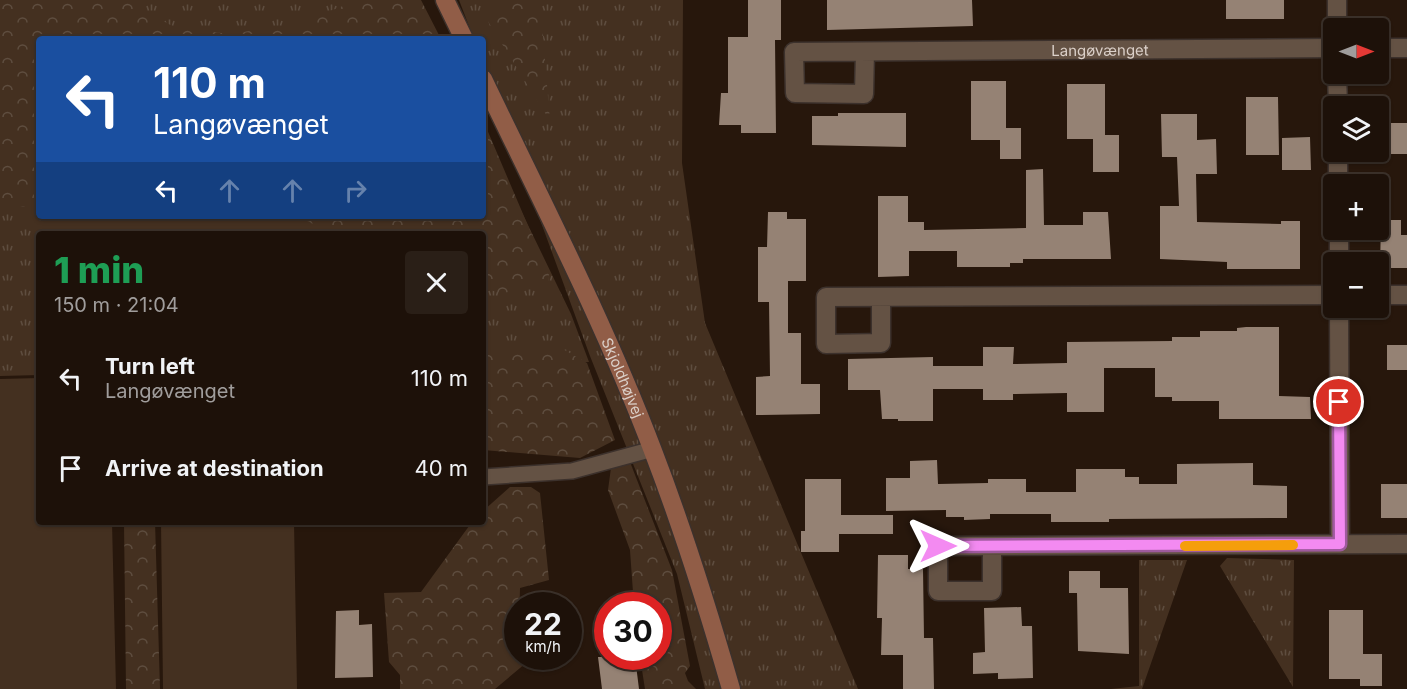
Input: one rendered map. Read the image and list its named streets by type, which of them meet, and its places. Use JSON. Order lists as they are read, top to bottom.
{
  "streets": {
    "street": ["Langøvænget", "Skjoldhøjvej"]
  },
  "north": "right",
  "page": {
    "map_buttons": ["+", "−"],
    "turn": ["110 m", "Langøvænget"],
    "heading": ["1 min", "150 m · 21:04"],
    "list": [
      {
        "name": "Turn left",
        "note": "Langøvænget",
        "value": "110 m"
      },
      {
        "name": "Arrive at destination",
        "value": "40 m"
      }
    ],
    "speed": "22 km/h",
    "limit": "30"
  }
}
